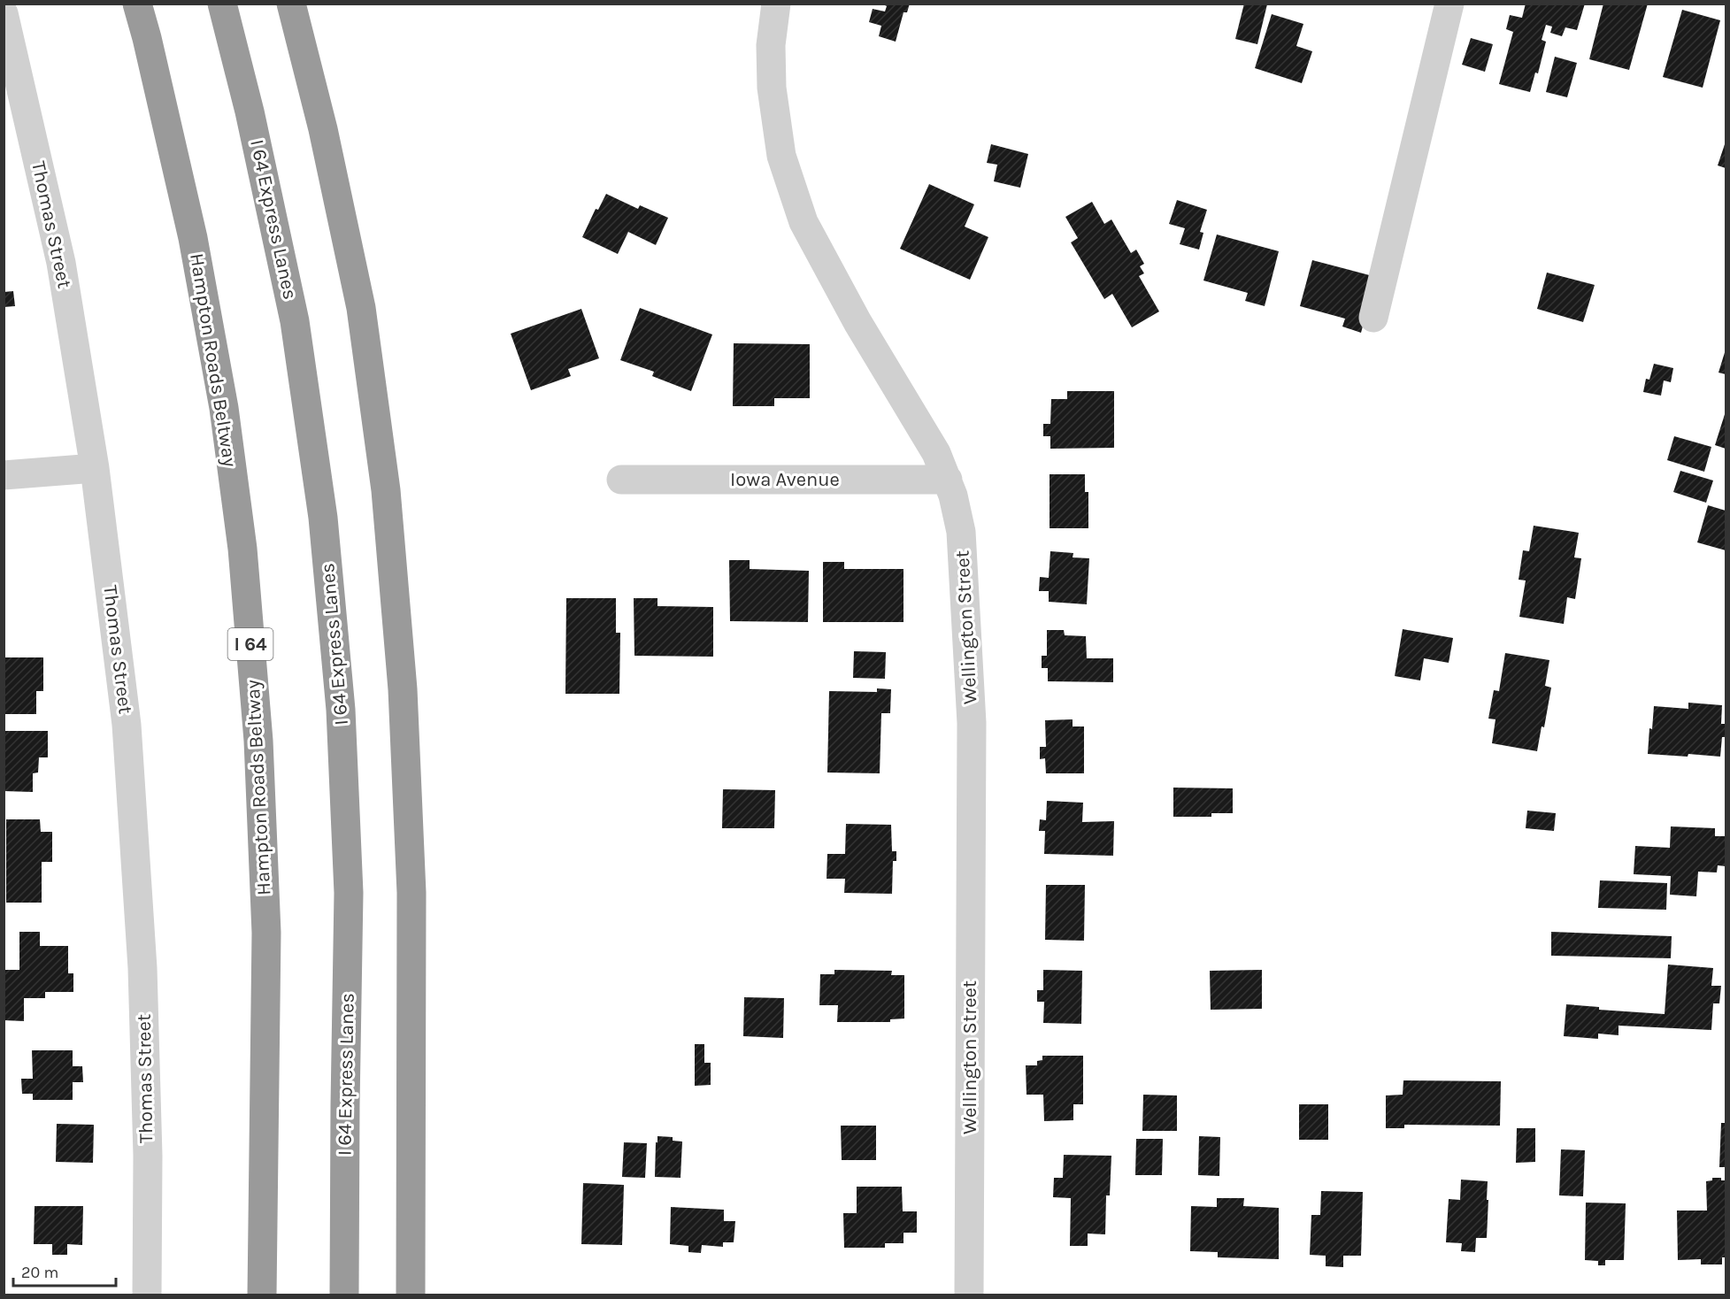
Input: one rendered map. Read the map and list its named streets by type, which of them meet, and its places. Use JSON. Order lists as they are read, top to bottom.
{
  "streets": {
    "highway": ["I 64 Express Lanes", "Hampton Roads Beltway", "I 64"],
    "street": ["Thomas Street", "Iowa Avenue", "Wellington Street"]
  },
  "crossings": [
    ["Iowa Avenue", "Wellington Street"]
  ],
  "scale_bar": "20 m"
}
